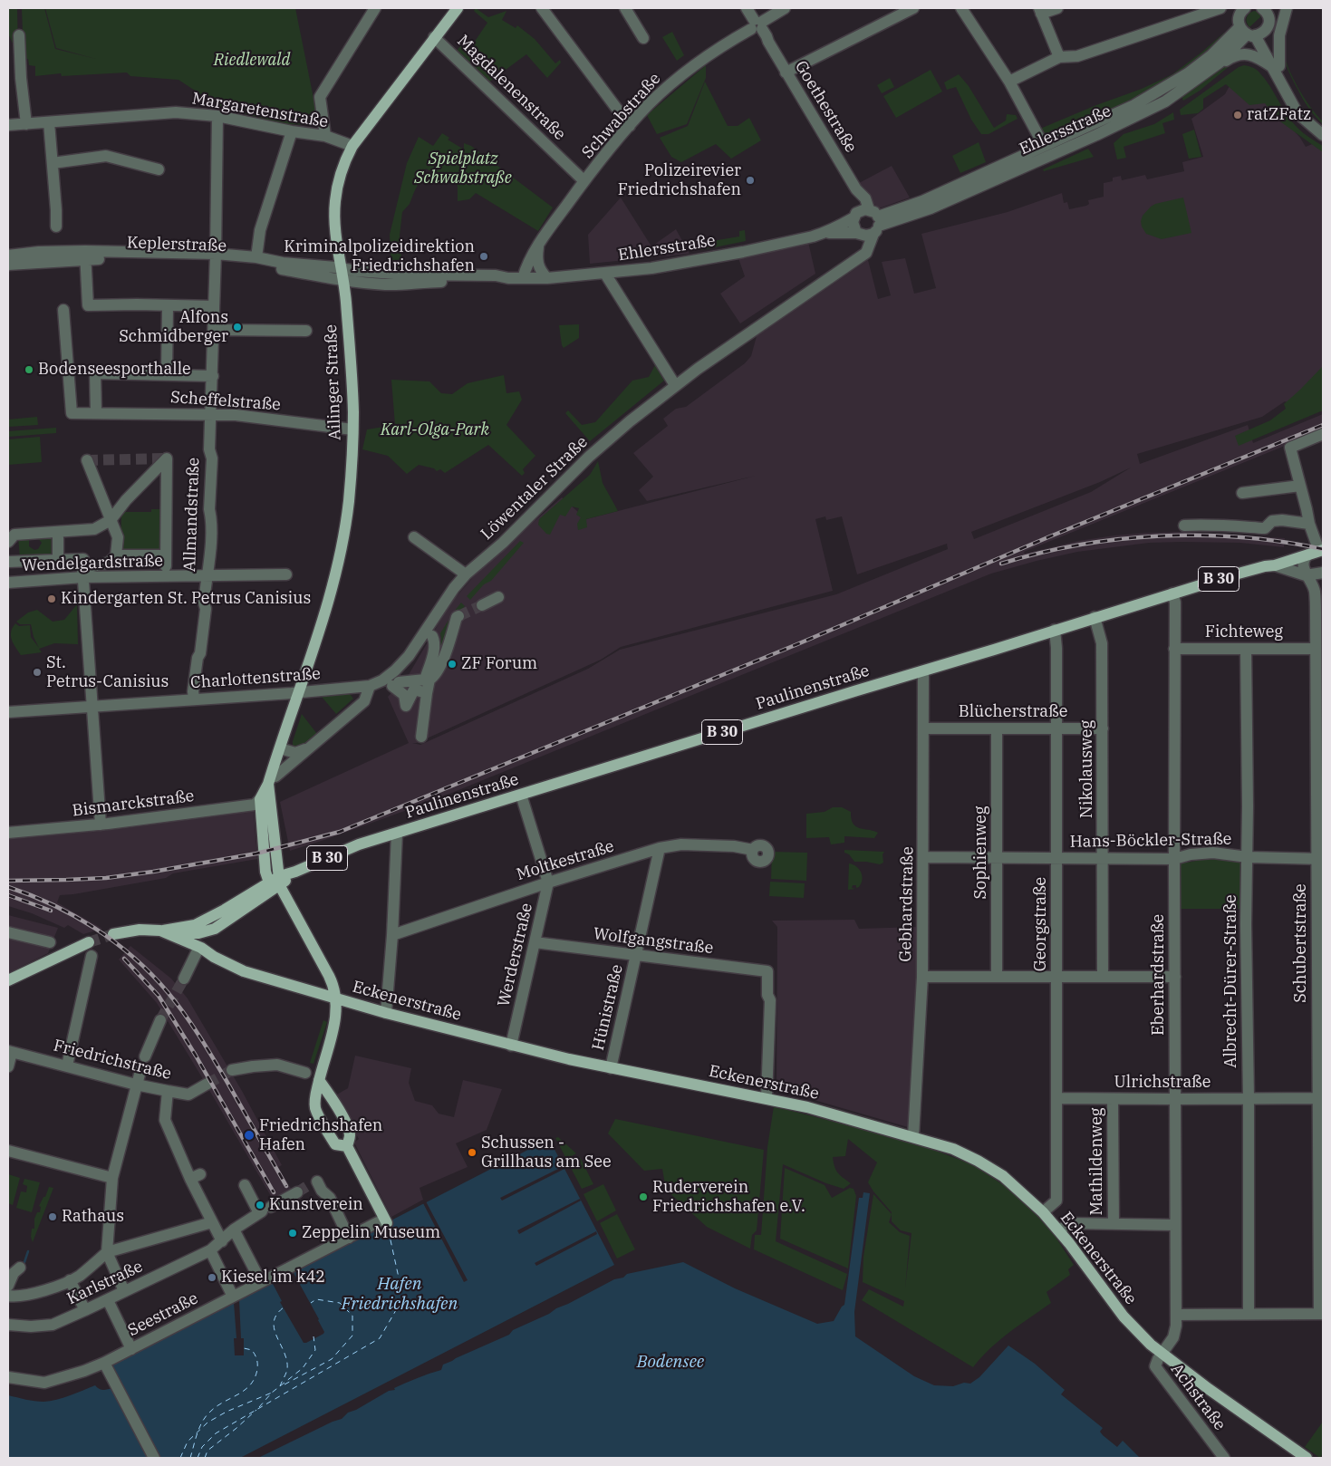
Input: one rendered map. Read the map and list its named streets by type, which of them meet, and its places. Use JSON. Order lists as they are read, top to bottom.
{
  "streets": {
    "main road": [
      "Ailinger Straße",
      "B 30",
      "Paulinenstraße",
      "Eckenerstraße"
    ],
    "street": [
      "Magdalenenstraße",
      "Goethestraße",
      "Margaretenstraße",
      "Schwabstraße",
      "Ehlersstraße",
      "Keplerstraße",
      "Scheffelstraße",
      "Löwentaler Straße",
      "Allmandstraße",
      "Wendelgardstraße",
      "Fichteweg",
      "Charlottenstraße",
      "Blücherstraße",
      "Nikolausweg",
      "Bismarckstraße",
      "Hans-Böckler-Straße",
      "Sophienweg",
      "Moltkestraße",
      "Gebhardstraße",
      "Georgstraße",
      "Wolfgangstraße",
      "Schubertstraße",
      "Werderstraße",
      "Eberhardstraße",
      "Albrecht-Dürer-Straße",
      "Hünistraße",
      "Friedrichstraße",
      "Ulrichstraße",
      "Mathildenweg",
      "Karlstraße",
      "Seestraße",
      "Achstraße"
    ]
  },
  "crossings": [
    ["Magdalenenstraße", "Schwabstraße"],
    ["Magdalenenstraße", "Ailinger Straße"],
    ["Goethestraße", "Schwabstraße"],
    ["Goethestraße", "Ehlersstraße"],
    ["Goethestraße", "Löwentaler Straße"],
    ["Margaretenstraße", "Ailinger Straße"],
    ["Margaretenstraße", "Allmandstraße"],
    ["Schwabstraße", "Ehlersstraße"],
    ["Ehlersstraße", "Keplerstraße"],
    ["Ehlersstraße", "Ailinger Straße"],
    ["Ehlersstraße", "Löwentaler Straße"],
    ["Keplerstraße", "Ailinger Straße"],
    ["Keplerstraße", "Allmandstraße"],
    ["Ailinger Straße", "Scheffelstraße"],
    ["Ailinger Straße", "Charlottenstraße"],
    ["Ailinger Straße", "Paulinenstraße"],
    ["Ailinger Straße", "Bismarckstraße"],
    ["Scheffelstraße", "Allmandstraße"],
    ["Löwentaler Straße", "Charlottenstraße"],
    ["Allmandstraße", "Wendelgardstraße"],
    ["Allmandstraße", "Charlottenstraße"],
    ["B 30", "Paulinenstraße"],
    ["Fichteweg", "Schubertstraße"],
    ["Fichteweg", "Eberhardstraße"],
    ["Fichteweg", "Albrecht-Dürer-Straße"],
    ["Paulinenstraße", "Nikolausweg"],
    ["Paulinenstraße", "Gebhardstraße"],
    ["Paulinenstraße", "Georgstraße"],
    ["Paulinenstraße", "Werderstraße"],
    ["Paulinenstraße", "Eberhardstraße"],
    ["Paulinenstraße", "Eckenerstraße"],
    ["Blücherstraße", "Nikolausweg"],
    ["Blücherstraße", "Sophienweg"],
    ["Blücherstraße", "Gebhardstraße"],
    ["Blücherstraße", "Georgstraße"],
    ["Nikolausweg", "Hans-Böckler-Straße"],
    ["Hans-Böckler-Straße", "Sophienweg"],
    ["Hans-Böckler-Straße", "Gebhardstraße"],
    ["Hans-Böckler-Straße", "Georgstraße"],
    ["Hans-Böckler-Straße", "Schubertstraße"],
    ["Hans-Böckler-Straße", "Eberhardstraße"],
    ["Hans-Böckler-Straße", "Albrecht-Dürer-Straße"],
    ["Moltkestraße", "Werderstraße"],
    ["Moltkestraße", "Hünistraße"],
    ["Gebhardstraße", "Eckenerstraße"],
    ["Georgstraße", "Eckenerstraße"],
    ["Georgstraße", "Ulrichstraße"],
    ["Wolfgangstraße", "Werderstraße"],
    ["Wolfgangstraße", "Eckenerstraße"],
    ["Wolfgangstraße", "Hünistraße"],
    ["Schubertstraße", "Ulrichstraße"],
    ["Werderstraße", "Eckenerstraße"],
    ["Eberhardstraße", "Eckenerstraße"],
    ["Eberhardstraße", "Ulrichstraße"],
    ["Eberhardstraße", "Achstraße"],
    ["Albrecht-Dürer-Straße", "Ulrichstraße"],
    ["Eckenerstraße", "Hünistraße"],
    ["Eckenerstraße", "Achstraße"],
    ["Ulrichstraße", "Mathildenweg"]
  ],
  "water": ["Hafen Friedrichshafen", "Bodensee"],
  "parks": ["Riedlewald", "Spielplatz Schwabstraße", "Karl-Olga-Park"],
  "places": [
    "ratZFatz",
    "Polizeirevier Friedrichshafen",
    "Kriminalpolizeidirektion Friedrichshafen",
    "Alfons Schmidberger",
    "Bodenseesporthalle",
    "Kindergarten St. Petrus Canisius",
    "ZF Forum",
    "St. Petrus-Canisius",
    "Friedrichshafen Hafen",
    "Schussen - Grillhaus am See",
    "Ruderverein Friedrichshafen e.V.",
    "Kunstverein",
    "Rathaus",
    "Zeppelin Museum",
    "Kiesel im k42"
  ]
}
